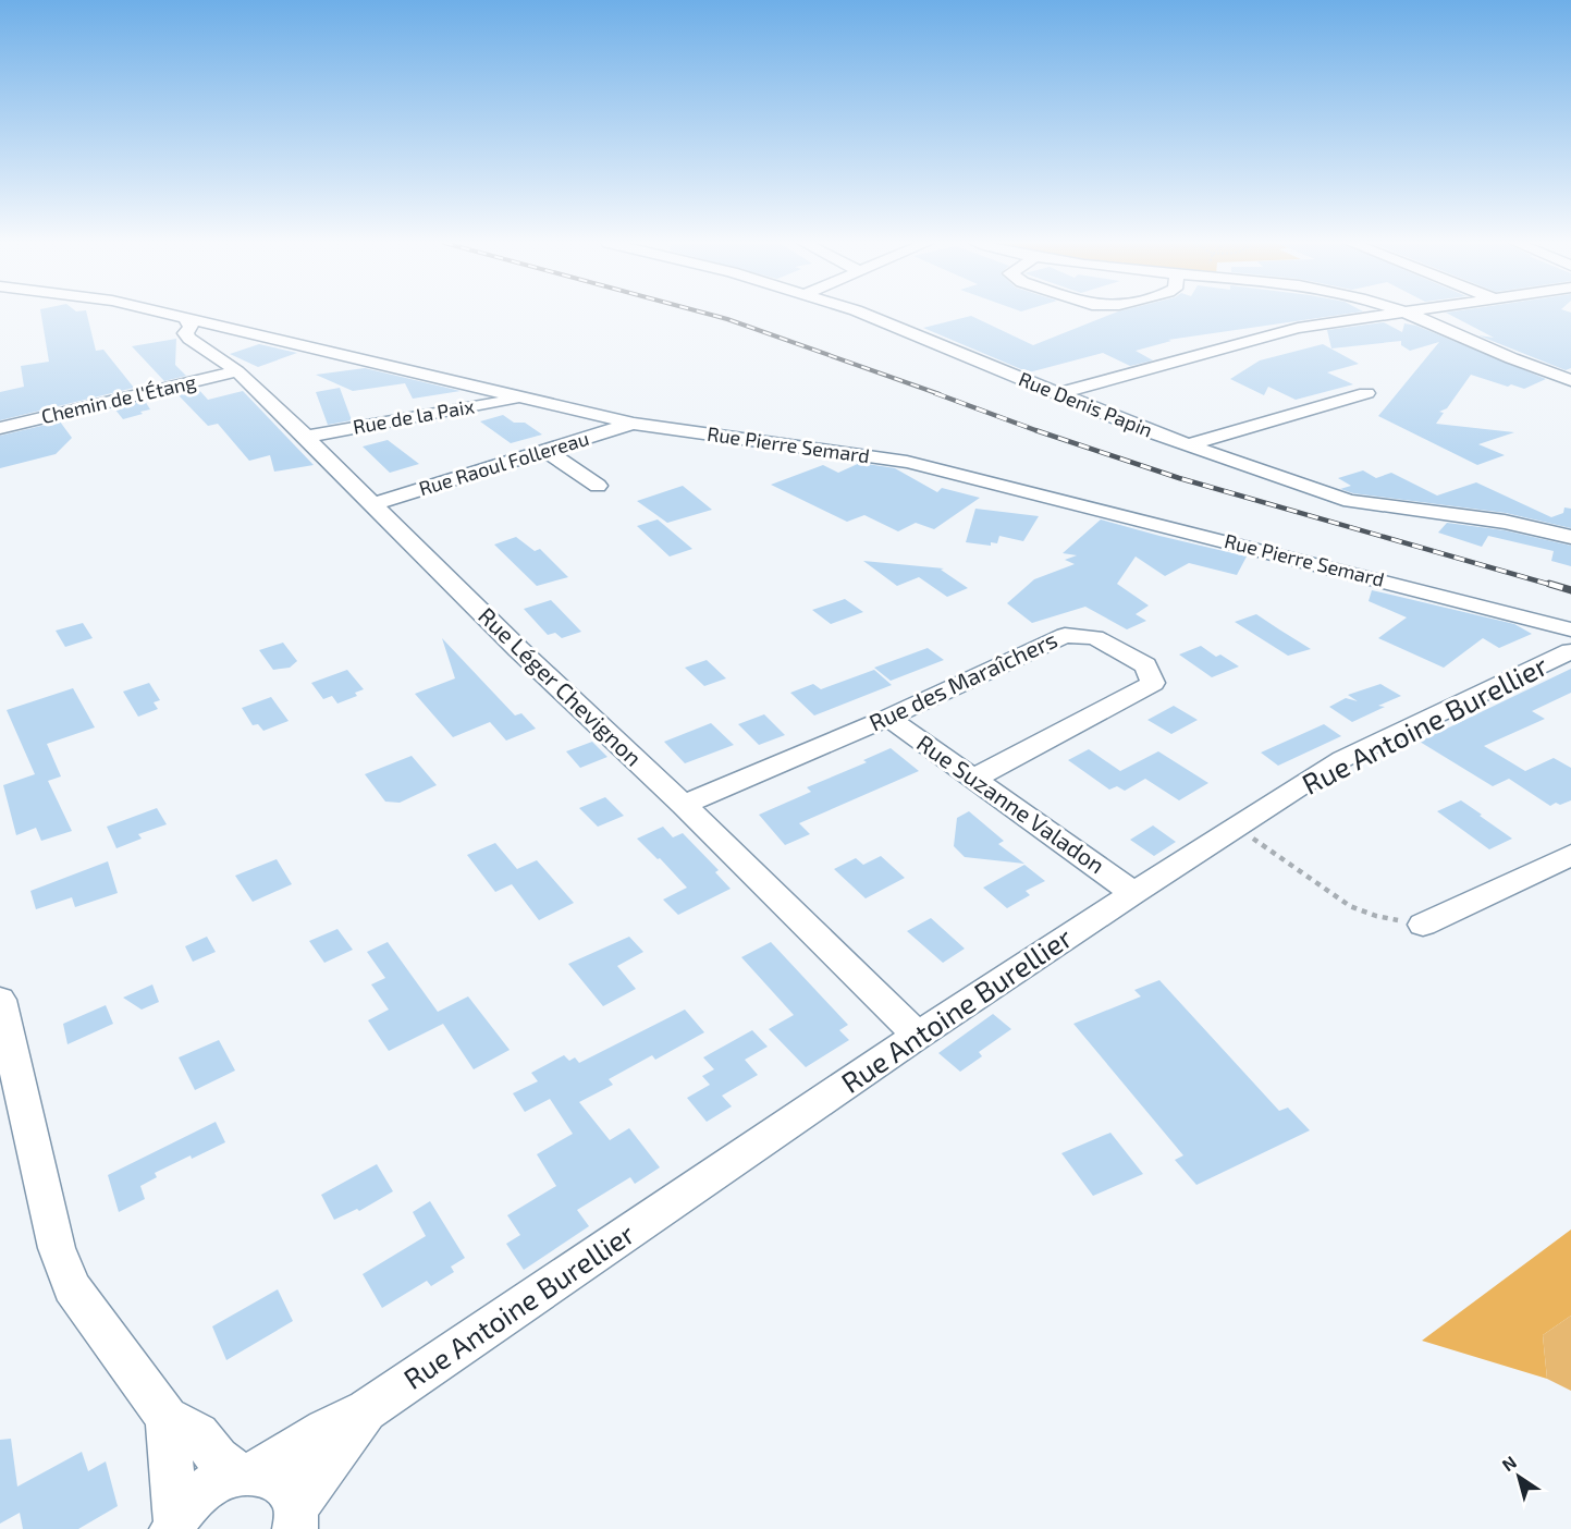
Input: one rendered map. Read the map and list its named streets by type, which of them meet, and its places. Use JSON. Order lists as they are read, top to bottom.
{
  "streets": {
    "street": [
      "Chemin de l'Étang",
      "Rue Denis Papin",
      "Rue de la Paix",
      "Rue Pierre Semard",
      "Rue Raoul Follereau",
      "Rue des Maraîchers",
      "Rue Léger Chevignon",
      "Rue Antoine Burellier",
      "Rue Suzanne Valadon"
    ]
  },
  "crossings": [
    ["Chemin de l'Étang", "Rue Léger Chevignon"],
    ["Rue de la Paix", "Rue Pierre Semard"],
    ["Rue de la Paix", "Rue Léger Chevignon"],
    ["Rue Pierre Semard", "Rue Raoul Follereau"],
    ["Rue Pierre Semard", "Rue Léger Chevignon"],
    ["Rue Raoul Follereau", "Rue Léger Chevignon"],
    ["Rue des Maraîchers", "Rue Léger Chevignon"],
    ["Rue des Maraîchers", "Rue Suzanne Valadon"],
    ["Rue Léger Chevignon", "Rue Antoine Burellier"],
    ["Rue Antoine Burellier", "Rue Suzanne Valadon"]
  ],
  "north": "top left"
}
